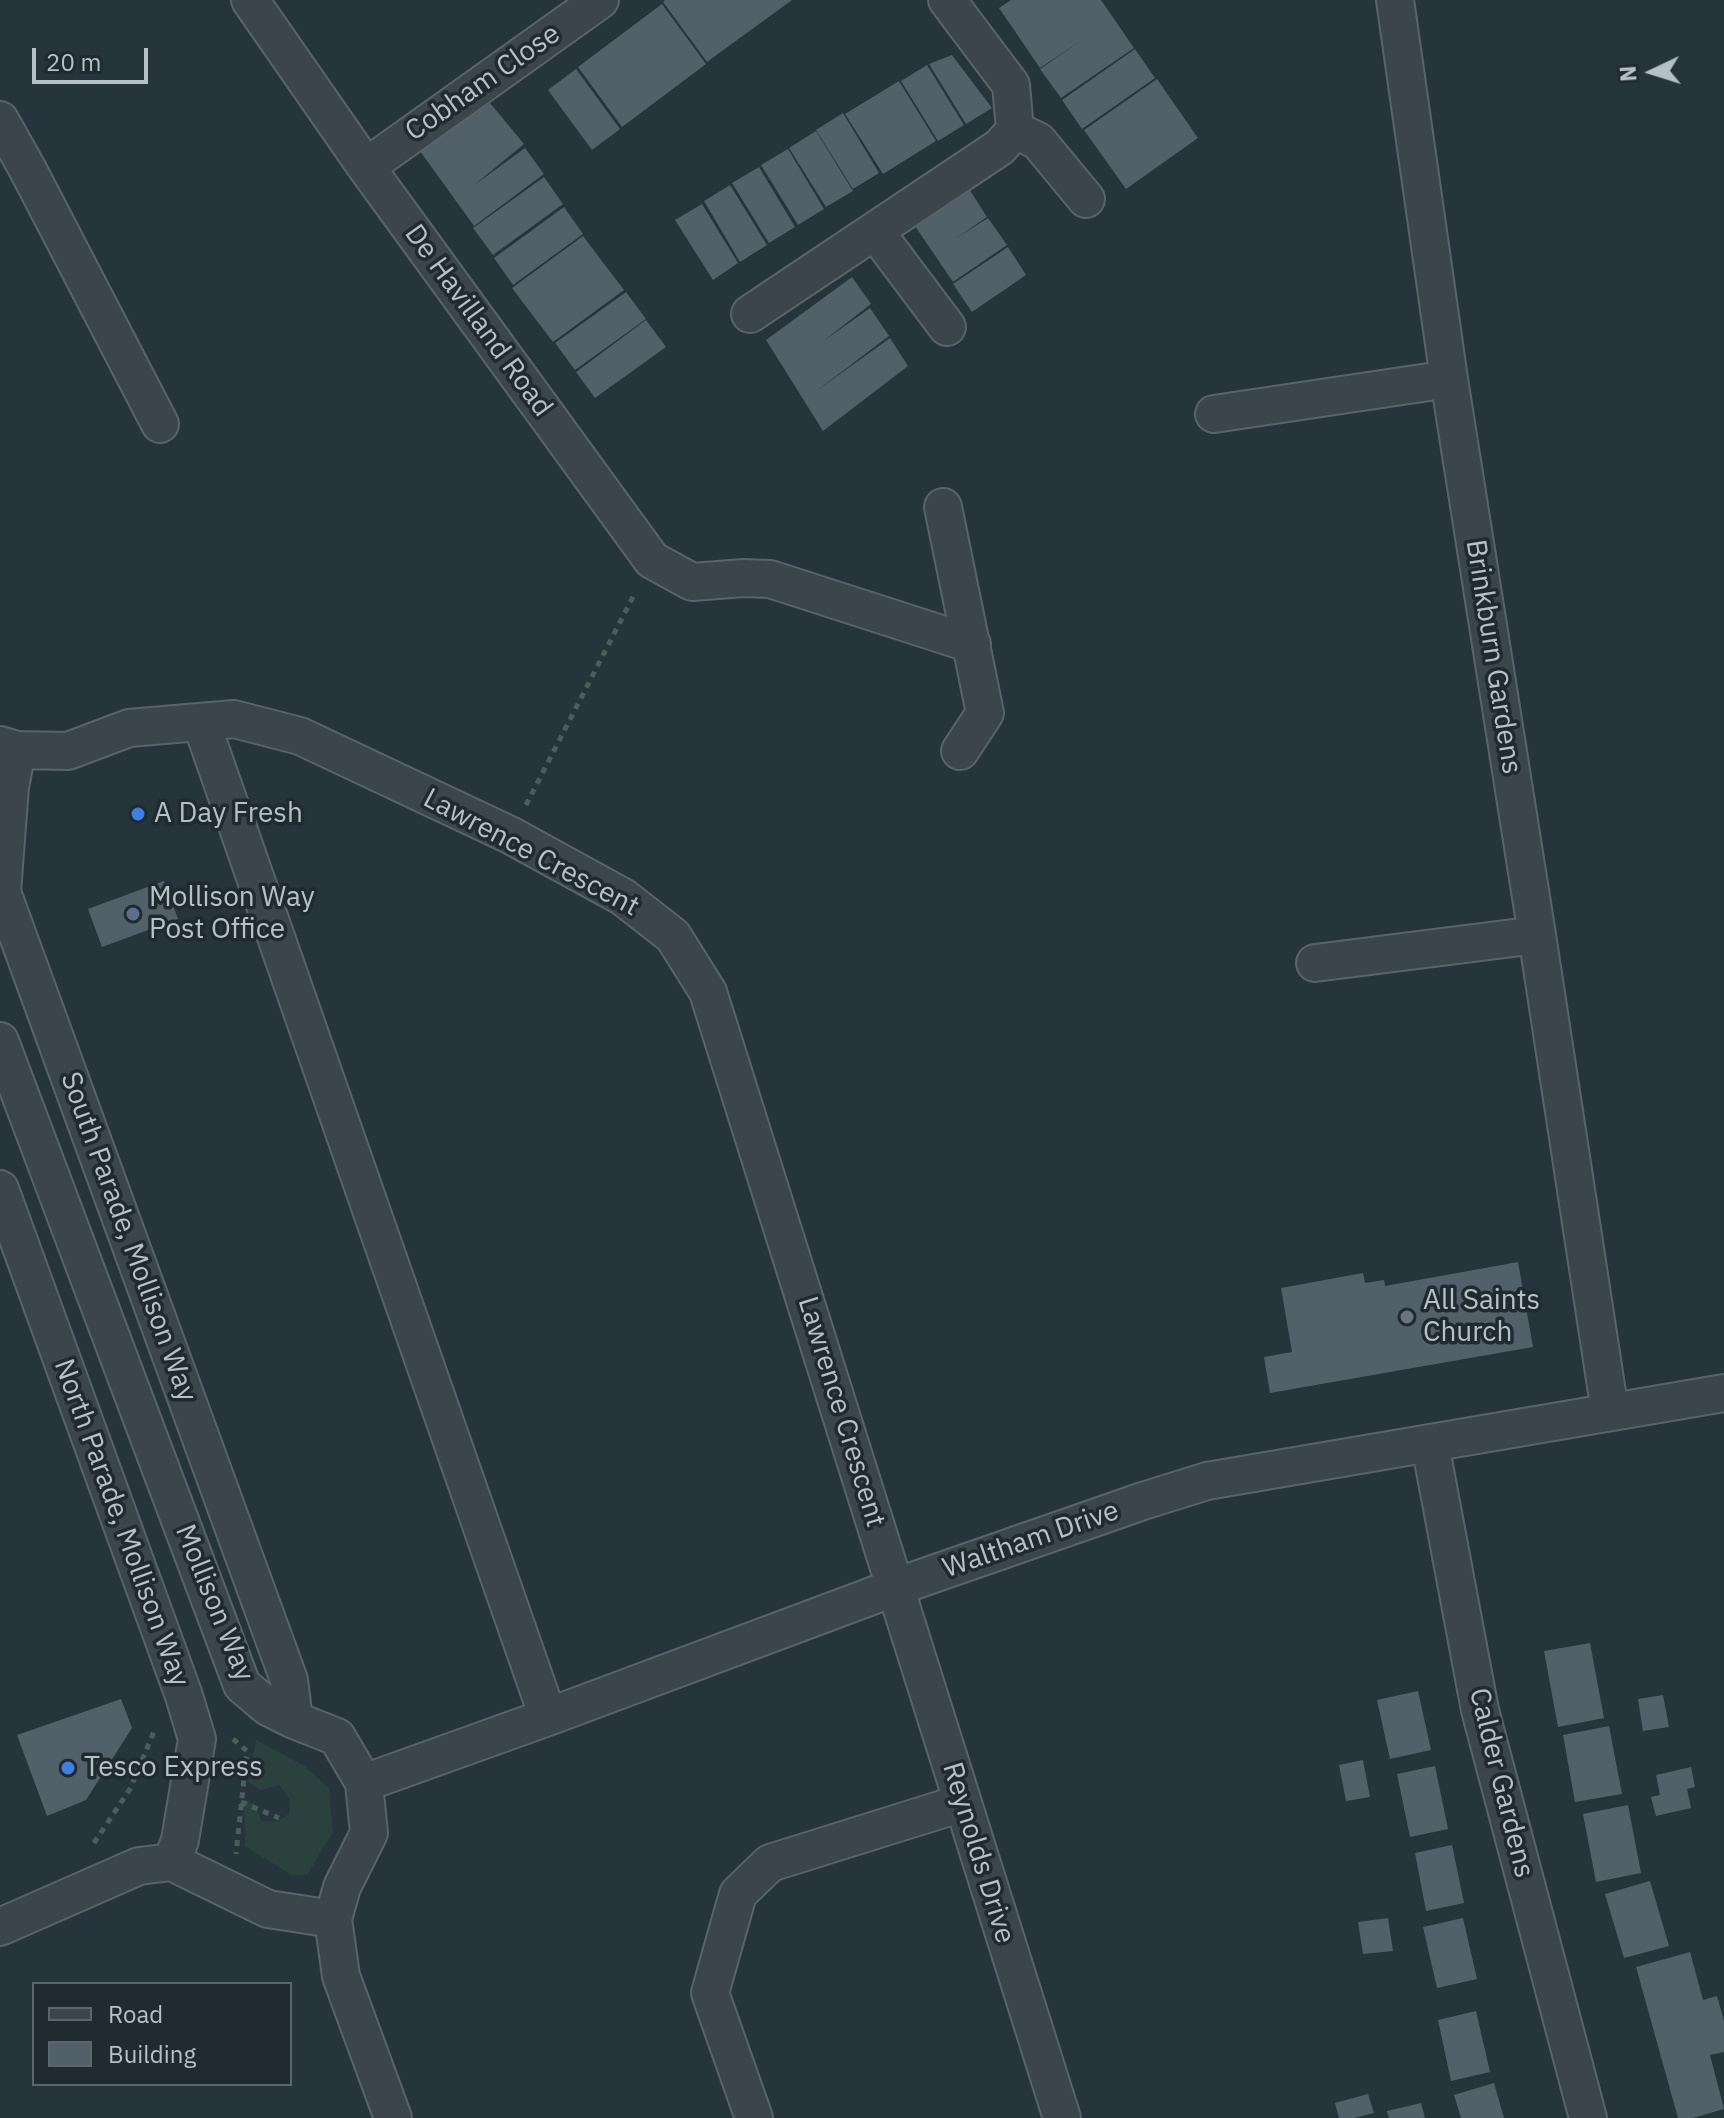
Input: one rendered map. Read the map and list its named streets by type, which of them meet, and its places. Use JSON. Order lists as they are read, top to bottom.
{
  "streets": {
    "street": [
      "Cobham Close",
      "De Havilland Road",
      "Brinkburn Gardens",
      "Lawrence Crescent",
      "South Parade, Mollison Way",
      "North Parade, Mollison Way",
      "Waltham Drive",
      "Mollison Way",
      "Calder Gardens",
      "Reynolds Drive"
    ]
  },
  "crossings": [
    ["Cobham Close", "De Havilland Road"],
    ["Brinkburn Gardens", "Waltham Drive"],
    ["Lawrence Crescent", "South Parade, Mollison Way"],
    ["Lawrence Crescent", "Waltham Drive"],
    ["Lawrence Crescent", "Reynolds Drive"],
    ["South Parade, Mollison Way", "Mollison Way"],
    ["Waltham Drive", "Mollison Way"],
    ["Waltham Drive", "Calder Gardens"],
    ["Waltham Drive", "Reynolds Drive"]
  ],
  "places": [
    "A Day Fresh",
    "Mollison Way Post Office",
    "All Saints Church",
    "Tesco Express"
  ],
  "legend": ["Road", "Building"],
  "scale_bar": "20 m",
  "north": "left"
}
